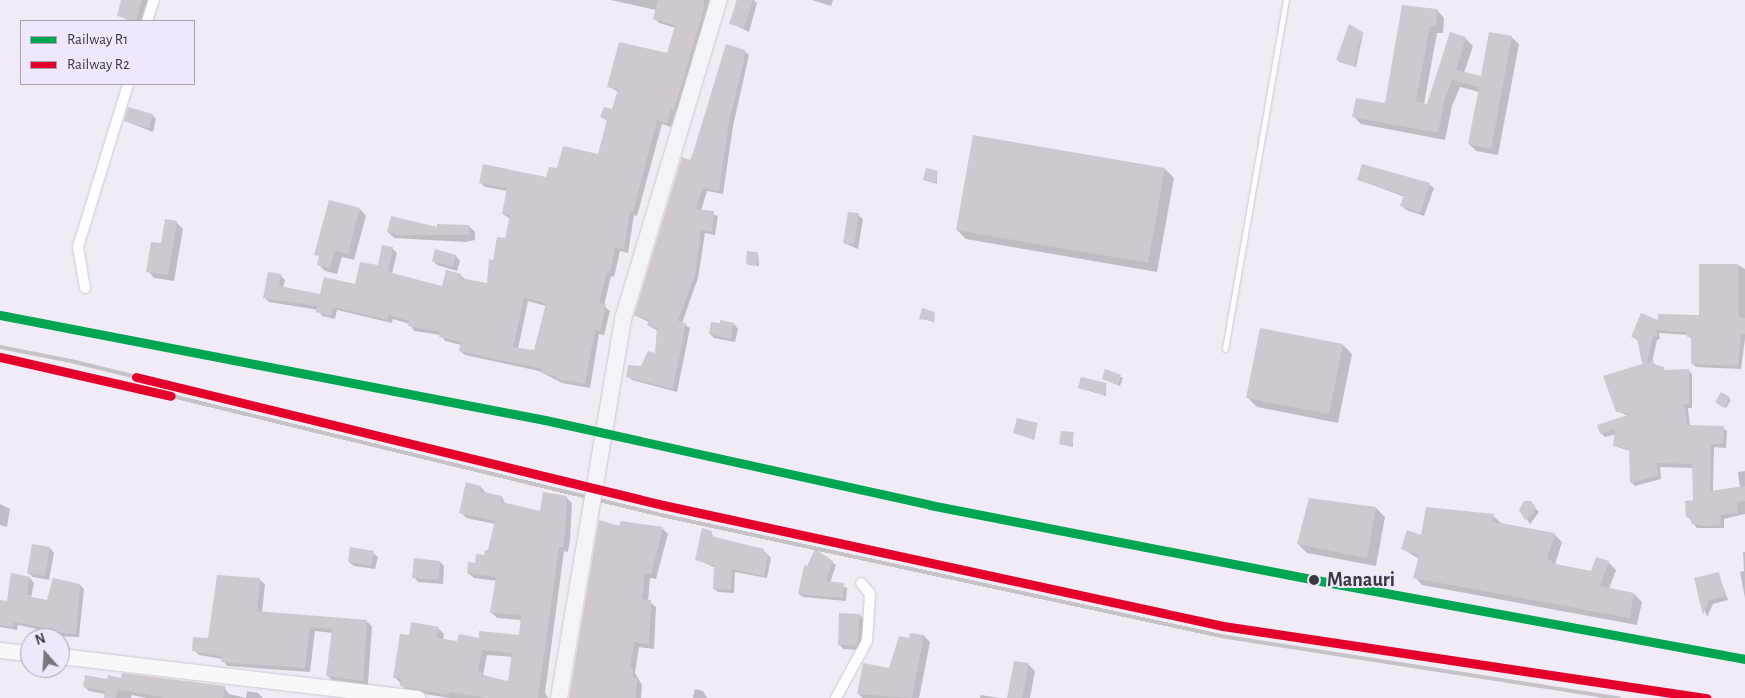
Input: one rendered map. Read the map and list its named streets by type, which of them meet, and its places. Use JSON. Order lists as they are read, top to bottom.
{
  "places": ["Manauri"],
  "lines": ["rail line R1", "rail line R2"],
  "legend": ["Railway R1", "Railway R2"],
  "north": "top"
}
